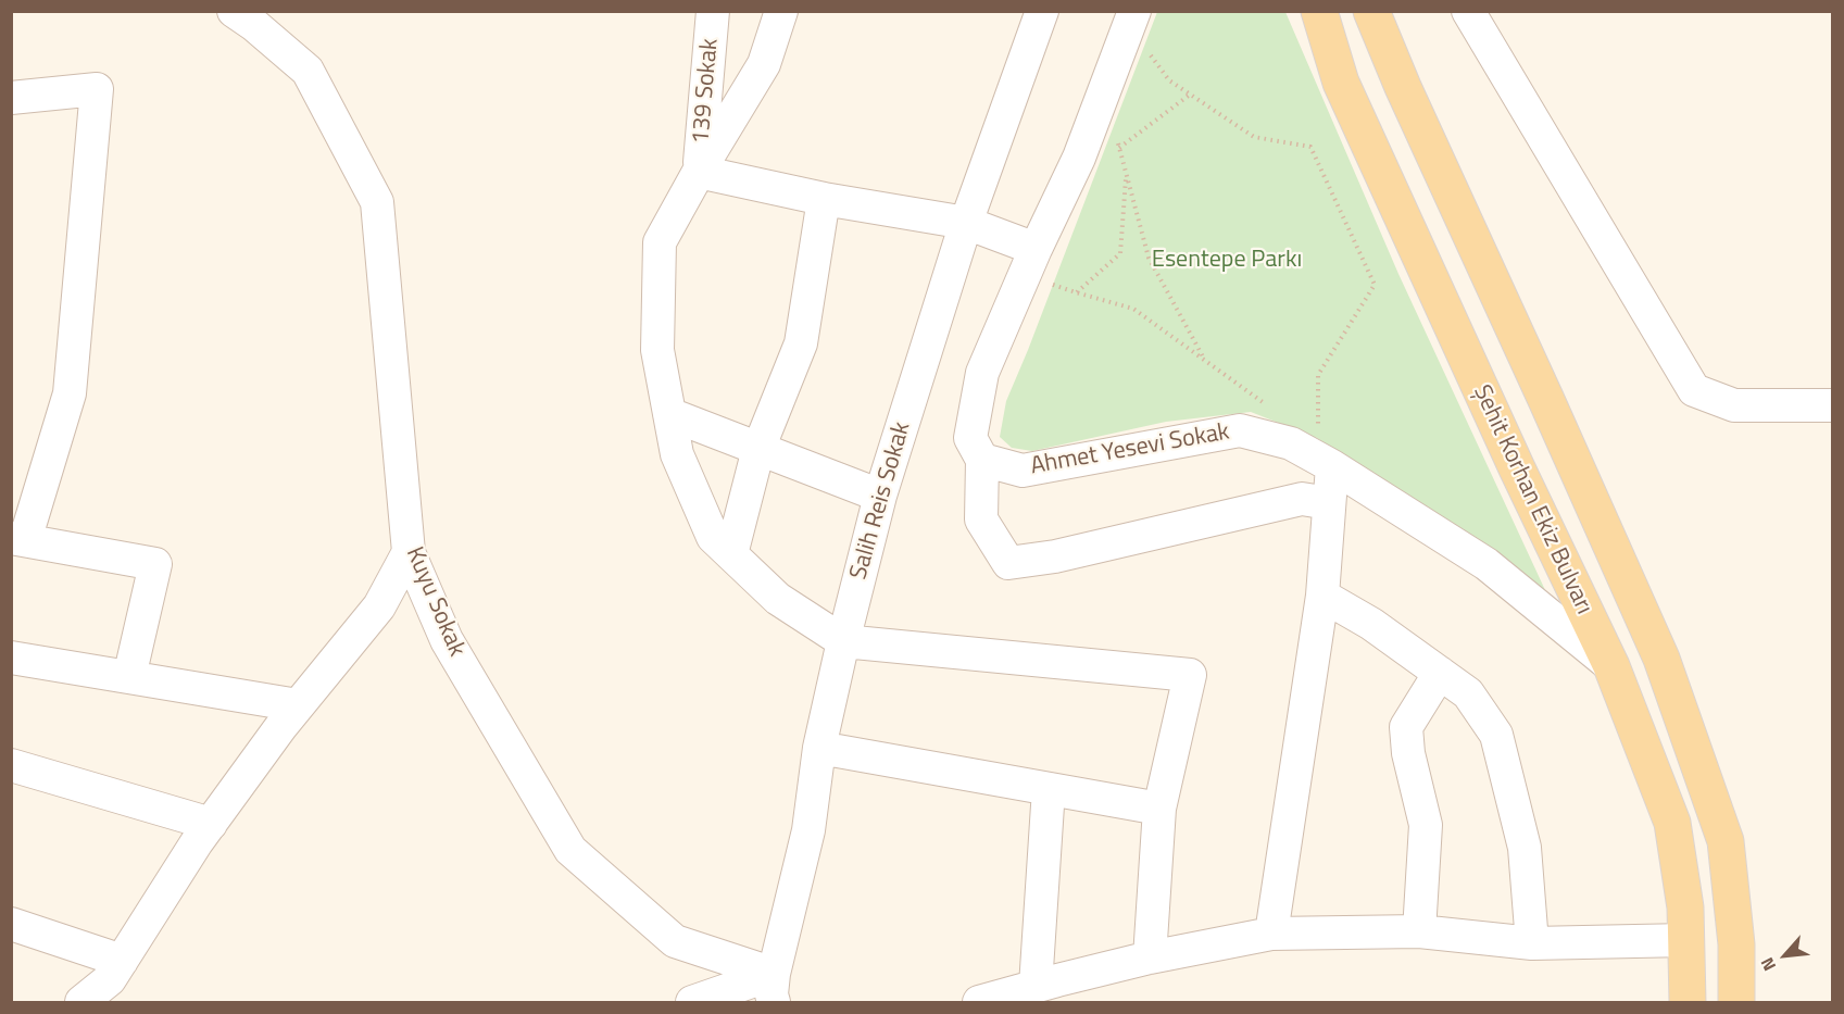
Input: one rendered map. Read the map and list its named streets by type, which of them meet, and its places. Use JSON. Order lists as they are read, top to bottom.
{
  "streets": {
    "main road": ["Şehit Korhan Ekiz Bulvarı"],
    "street": [
      "139 Sokak",
      "Ahmet Yesevi Sokak",
      "Salih Reis Sokak",
      "Kuyu Sokak"
    ]
  },
  "crossings": [
    ["Ahmet Yesevi Sokak", "Şehit Korhan Ekiz Bulvarı"],
    ["Salih Reis Sokak", "Kuyu Sokak"]
  ],
  "parks": ["Esentepe Parkı"],
  "north": "bottom left"
}
